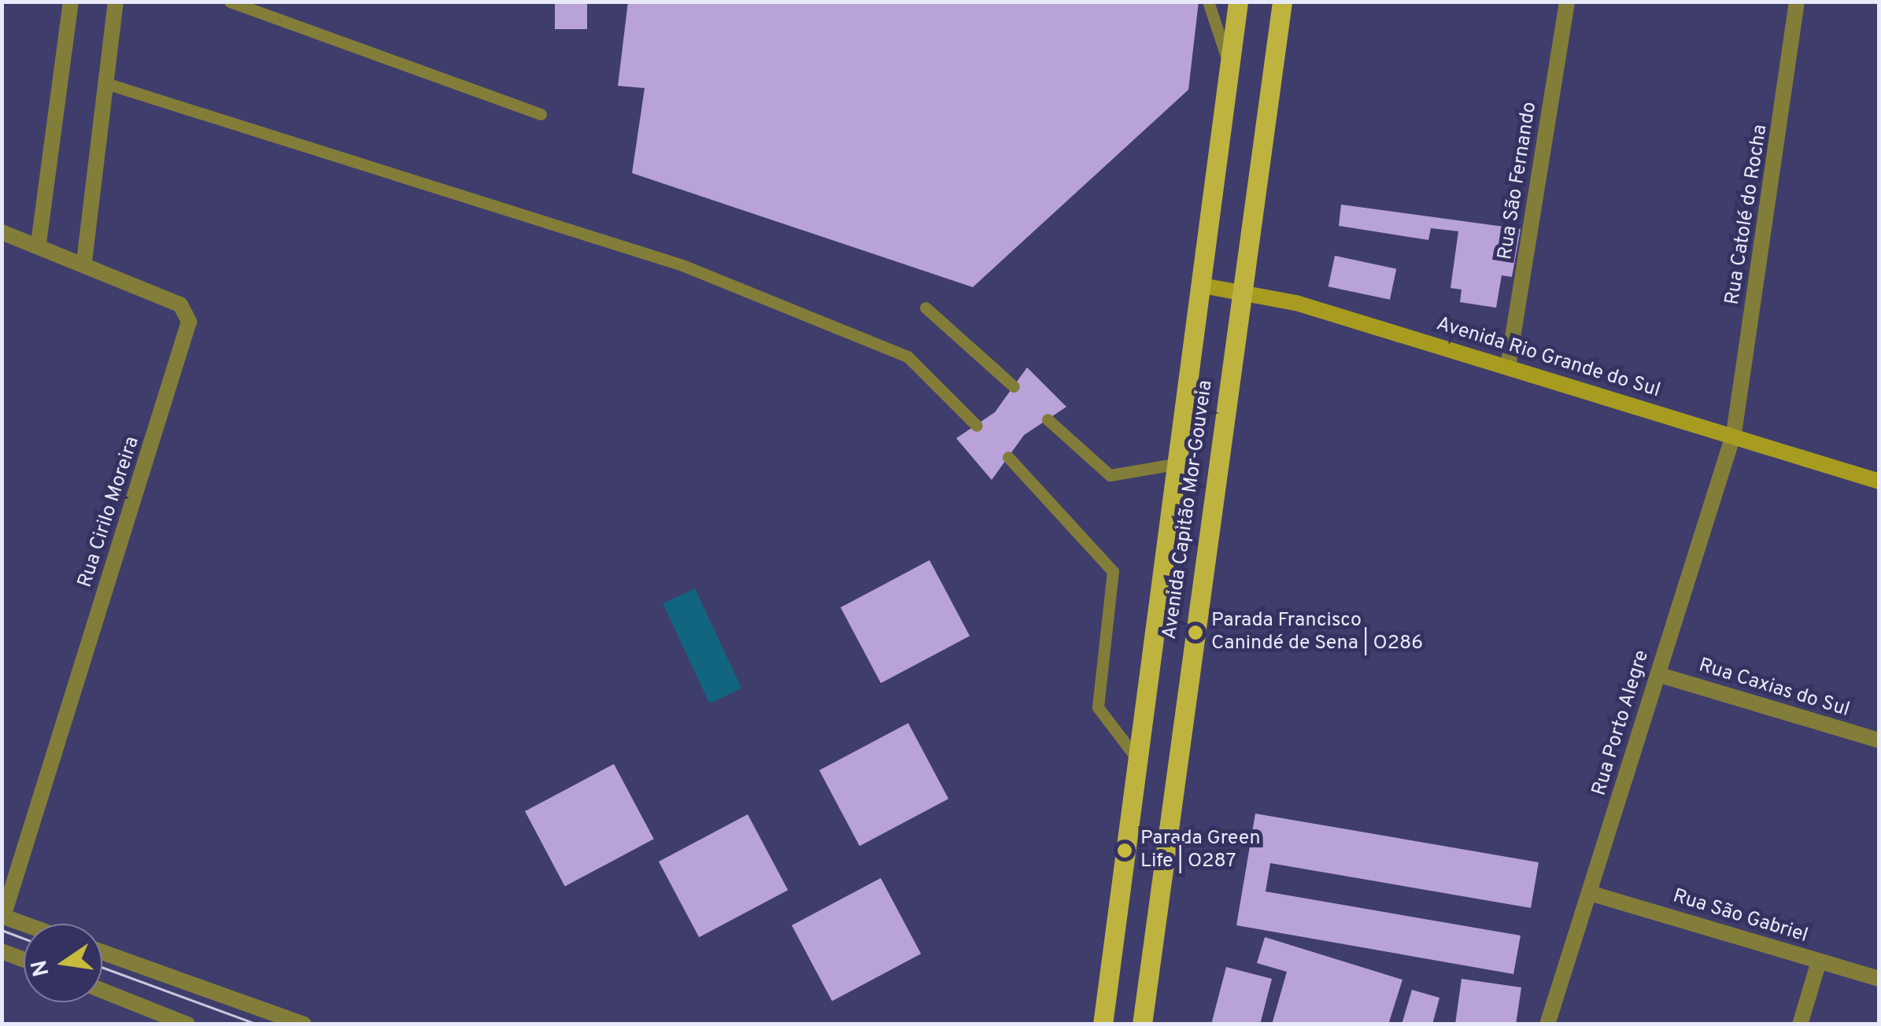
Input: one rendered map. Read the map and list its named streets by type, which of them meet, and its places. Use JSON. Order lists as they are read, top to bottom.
{
  "streets": {
    "main road": ["Avenida Rio Grande do Sul", "Avenida Capitão Mor-Gouveia"],
    "street": [
      "Rua São Fernando",
      "Rua Catolé do Rocha",
      "Rua Cirilo Moreira",
      "Rua Caxias do Sul",
      "Rua Porto Alegre",
      "Rua São Gabriel"
    ]
  },
  "crossings": [
    ["Rua São Fernando", "Avenida Rio Grande do Sul"],
    ["Rua Catolé do Rocha", "Avenida Rio Grande do Sul"],
    ["Rua Catolé do Rocha", "Rua Porto Alegre"],
    ["Avenida Rio Grande do Sul", "Avenida Capitão Mor-Gouveia"],
    ["Avenida Rio Grande do Sul", "Rua Porto Alegre"],
    ["Rua Caxias do Sul", "Rua Porto Alegre"],
    ["Rua Porto Alegre", "Rua São Gabriel"]
  ],
  "places": ["Parada Francisco Canindé de Sena | O286", "Parada Green Life | O287"],
  "north": "left"
}
